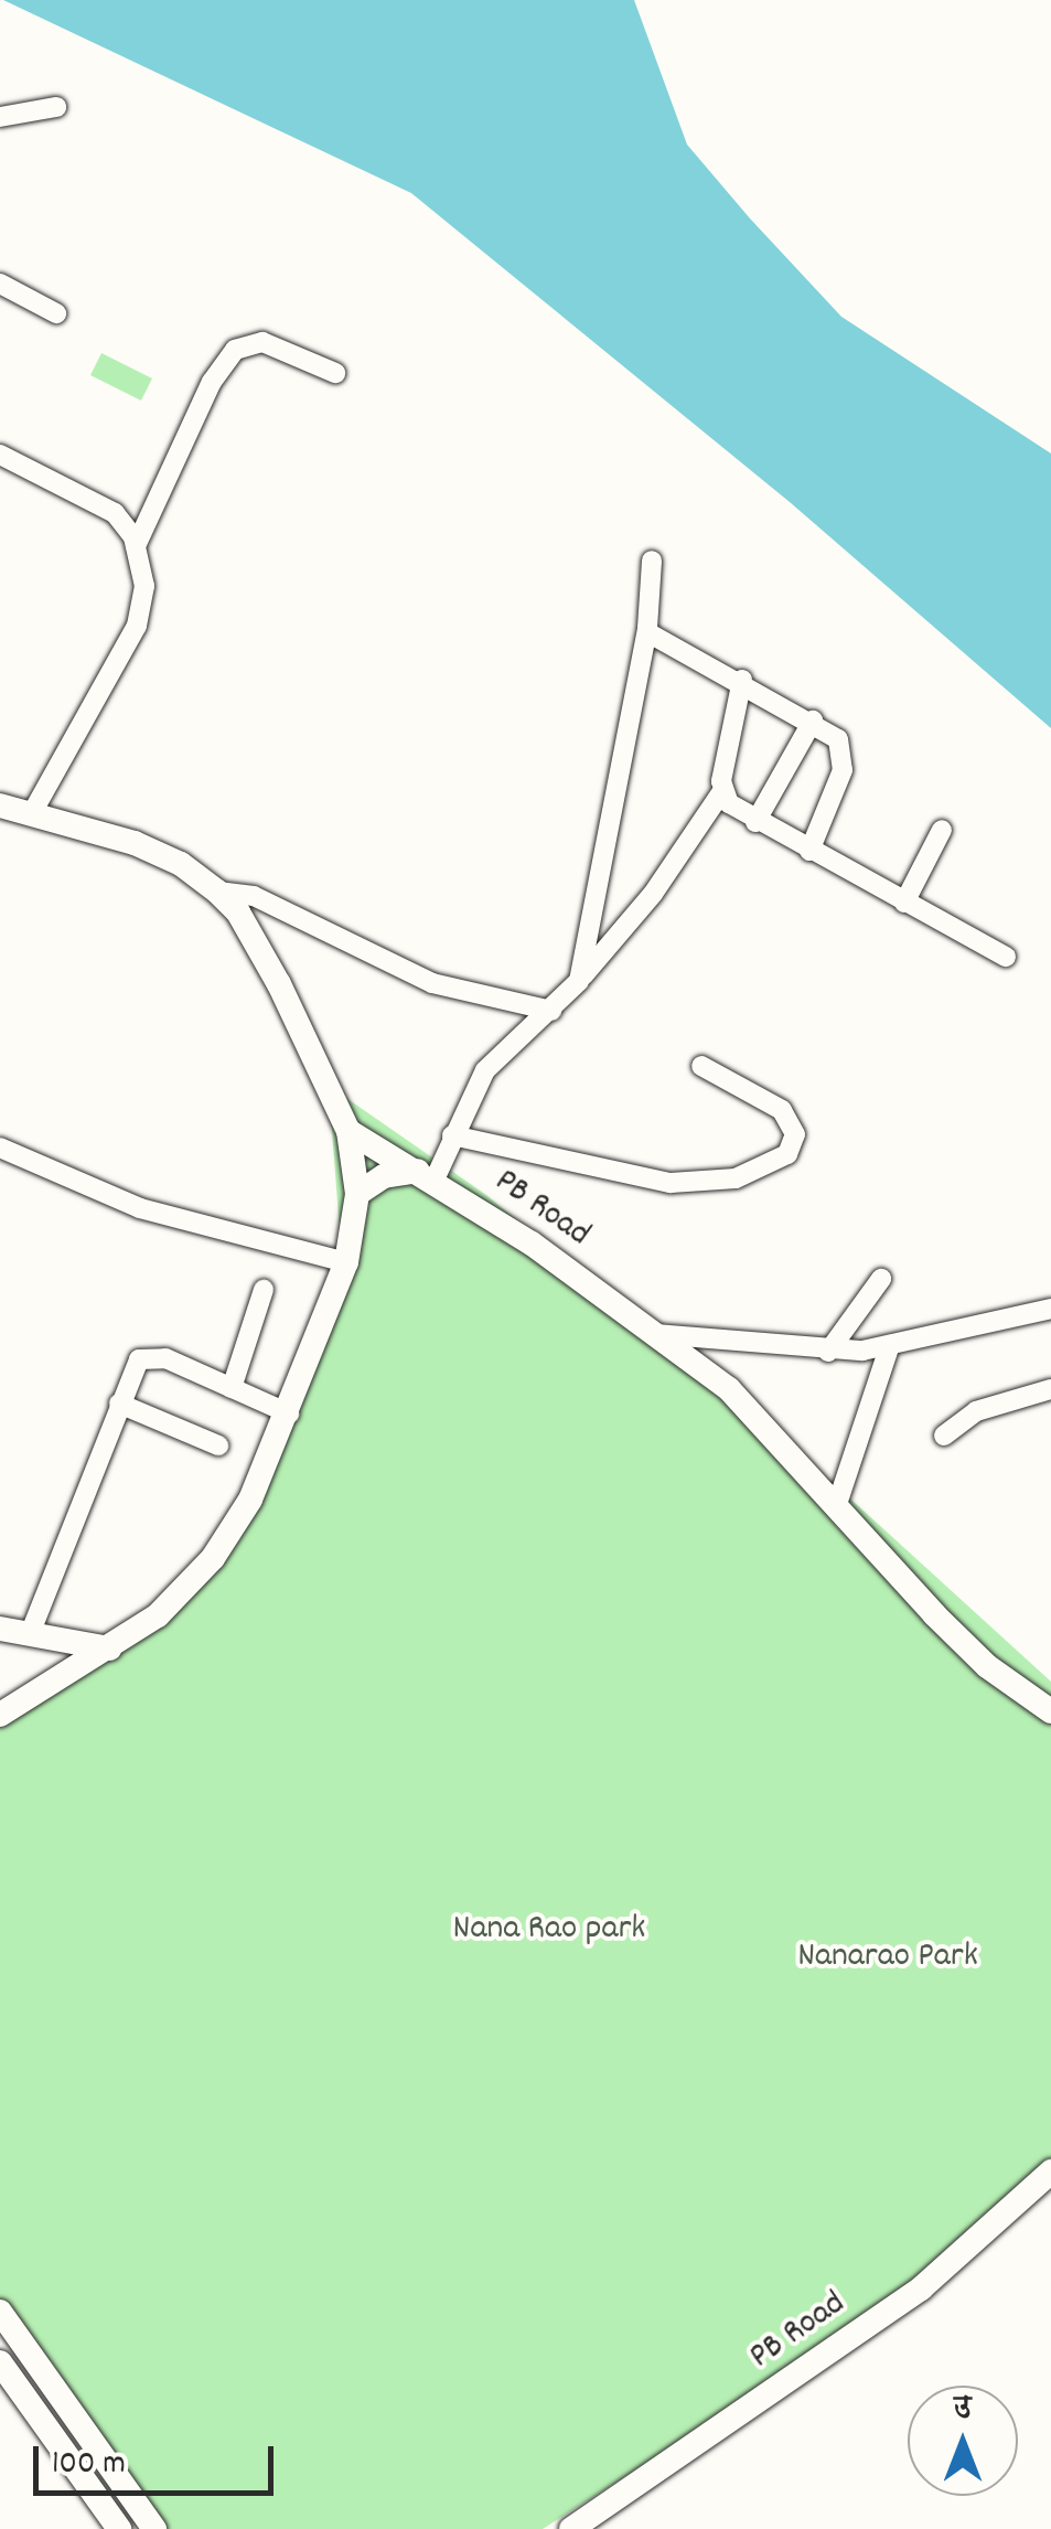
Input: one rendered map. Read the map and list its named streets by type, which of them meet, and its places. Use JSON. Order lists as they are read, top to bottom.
{
  "streets": {
    "street": ["PB Road"]
  },
  "parks": ["Nana Rao park", "Nanarao Park"],
  "scale_bar": "100 m",
  "north": "top"
}
